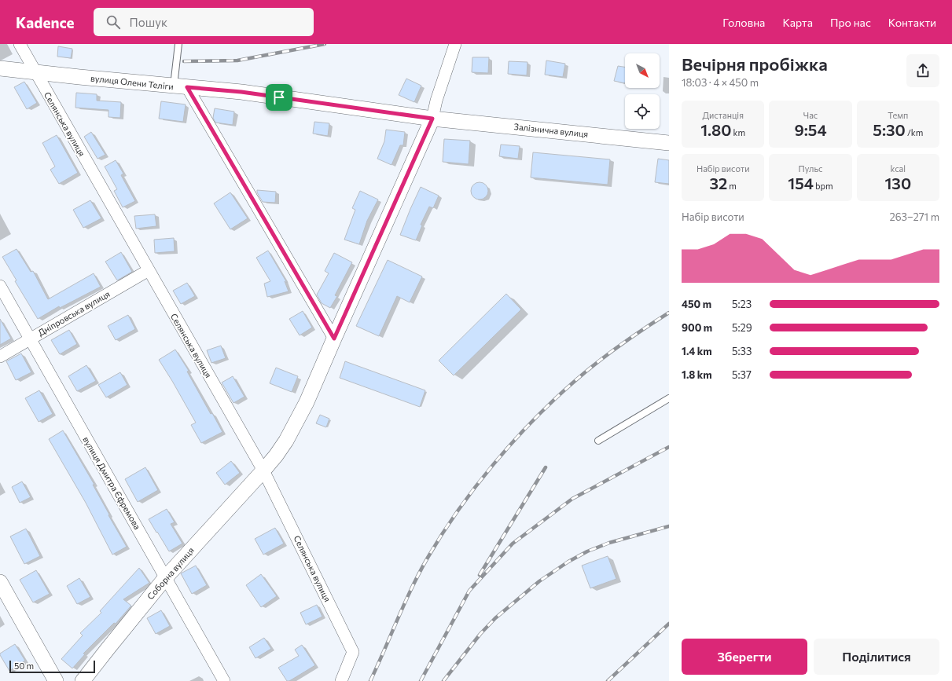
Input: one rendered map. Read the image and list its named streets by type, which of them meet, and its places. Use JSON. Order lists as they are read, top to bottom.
{
  "streets": {
    "street": [
      "вулиця Олени Теліги",
      "Селянська вулиця",
      "Залізнична вулиця",
      "Дніпровська вулиця",
      "вулиця Дмитра Єфремова",
      "Соборна вулиця"
    ]
  },
  "crossings": [
    ["вулиця Олени Теліги", "Селянська вулиця"],
    ["вулиця Олени Теліги", "Залізнична вулиця"],
    ["вулиця Олени Теліги", "Соборна вулиця"],
    ["Селянська вулиця", "Дніпровська вулиця"],
    ["Селянська вулиця", "Соборна вулиця"],
    ["Залізнична вулиця", "Соборна вулиця"],
    ["Дніпровська вулиця", "вулиця Дмитра Єфремова"],
    ["вулиця Дмитра Єфремова", "Соборна вулиця"]
  ],
  "scale_bar": "50 m",
  "north": "bottom right",
  "page": {
    "header": "Kadence",
    "search": "Пошук",
    "nav": [
      "Головна",
      "Карта",
      "Про нас",
      "Контакти"
    ],
    "heading": ["Вечірня пробіжка", "18:03 · 4 × 450 m"],
    "stats": [
      ["Дистанція", "1.80 km"],
      ["Час", "9:54"],
      ["Темп", "5:30 /km"],
      ["Набір висоти", "32 m"],
      ["Пульс", "154 bpm"],
      ["kcal", "130"]
    ],
    "chart": ["Набір висоти", "263–271 m"],
    "list": [
      {
        "name": "450 m",
        "note": "5:23"
      },
      {
        "name": "900 m",
        "note": "5:29"
      },
      {
        "name": "1.4 km",
        "note": "5:33"
      },
      {
        "name": "1.8 km",
        "note": "5:37"
      }
    ],
    "buttons": ["Зберегти", "Поділитися"],
    "scale": "50 m"
  }
}
